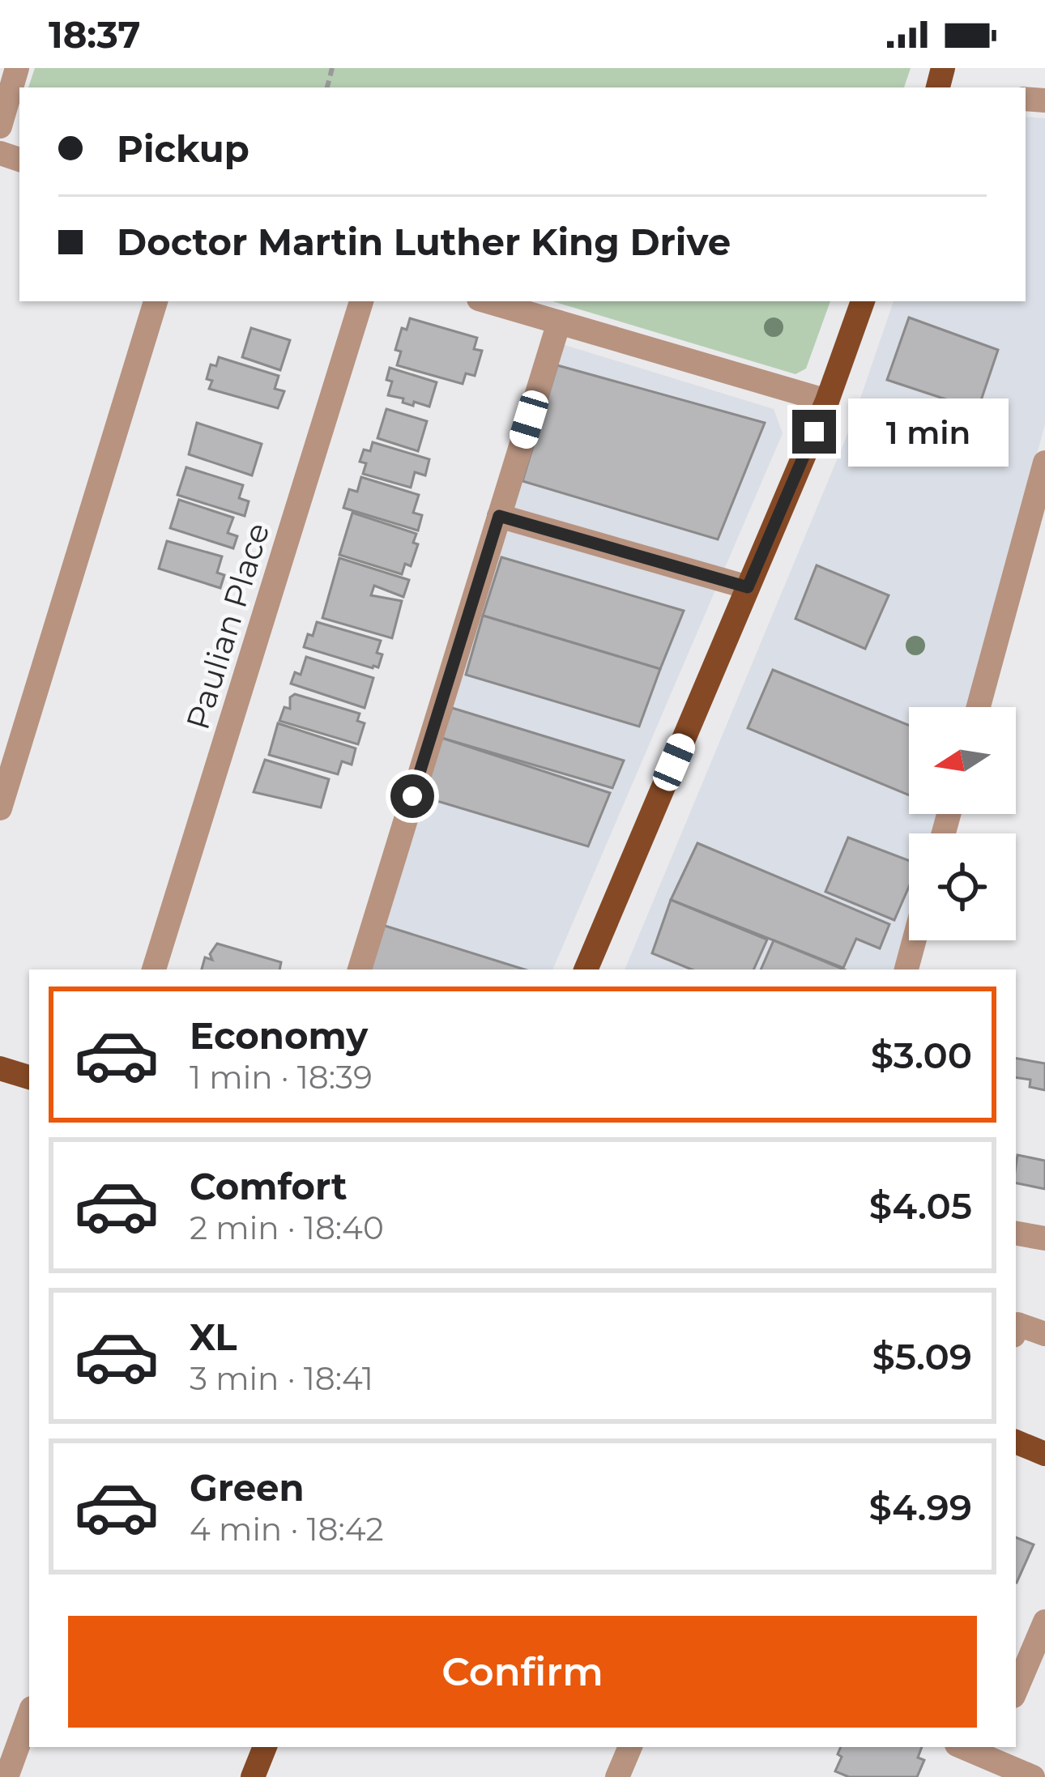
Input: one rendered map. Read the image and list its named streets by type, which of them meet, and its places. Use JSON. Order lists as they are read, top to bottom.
{
  "streets": {
    "street": ["Paulian Place"]
  },
  "north": "left",
  "page": {
    "status": "18:37",
    "banner": ["Pickup", "Doctor Martin Luther King Drive"],
    "bubble": "1 min",
    "list": [
      {
        "name": "Economy",
        "note": "1 min · 18:39",
        "value": "$3.00"
      },
      {
        "name": "Comfort",
        "note": "2 min · 18:40",
        "value": "$4.05"
      },
      {
        "name": "XL",
        "note": "3 min · 18:41",
        "value": "$5.09"
      },
      {
        "name": "Green",
        "note": "4 min · 18:42",
        "value": "$4.99"
      }
    ],
    "buttons": "Confirm"
  }
}
